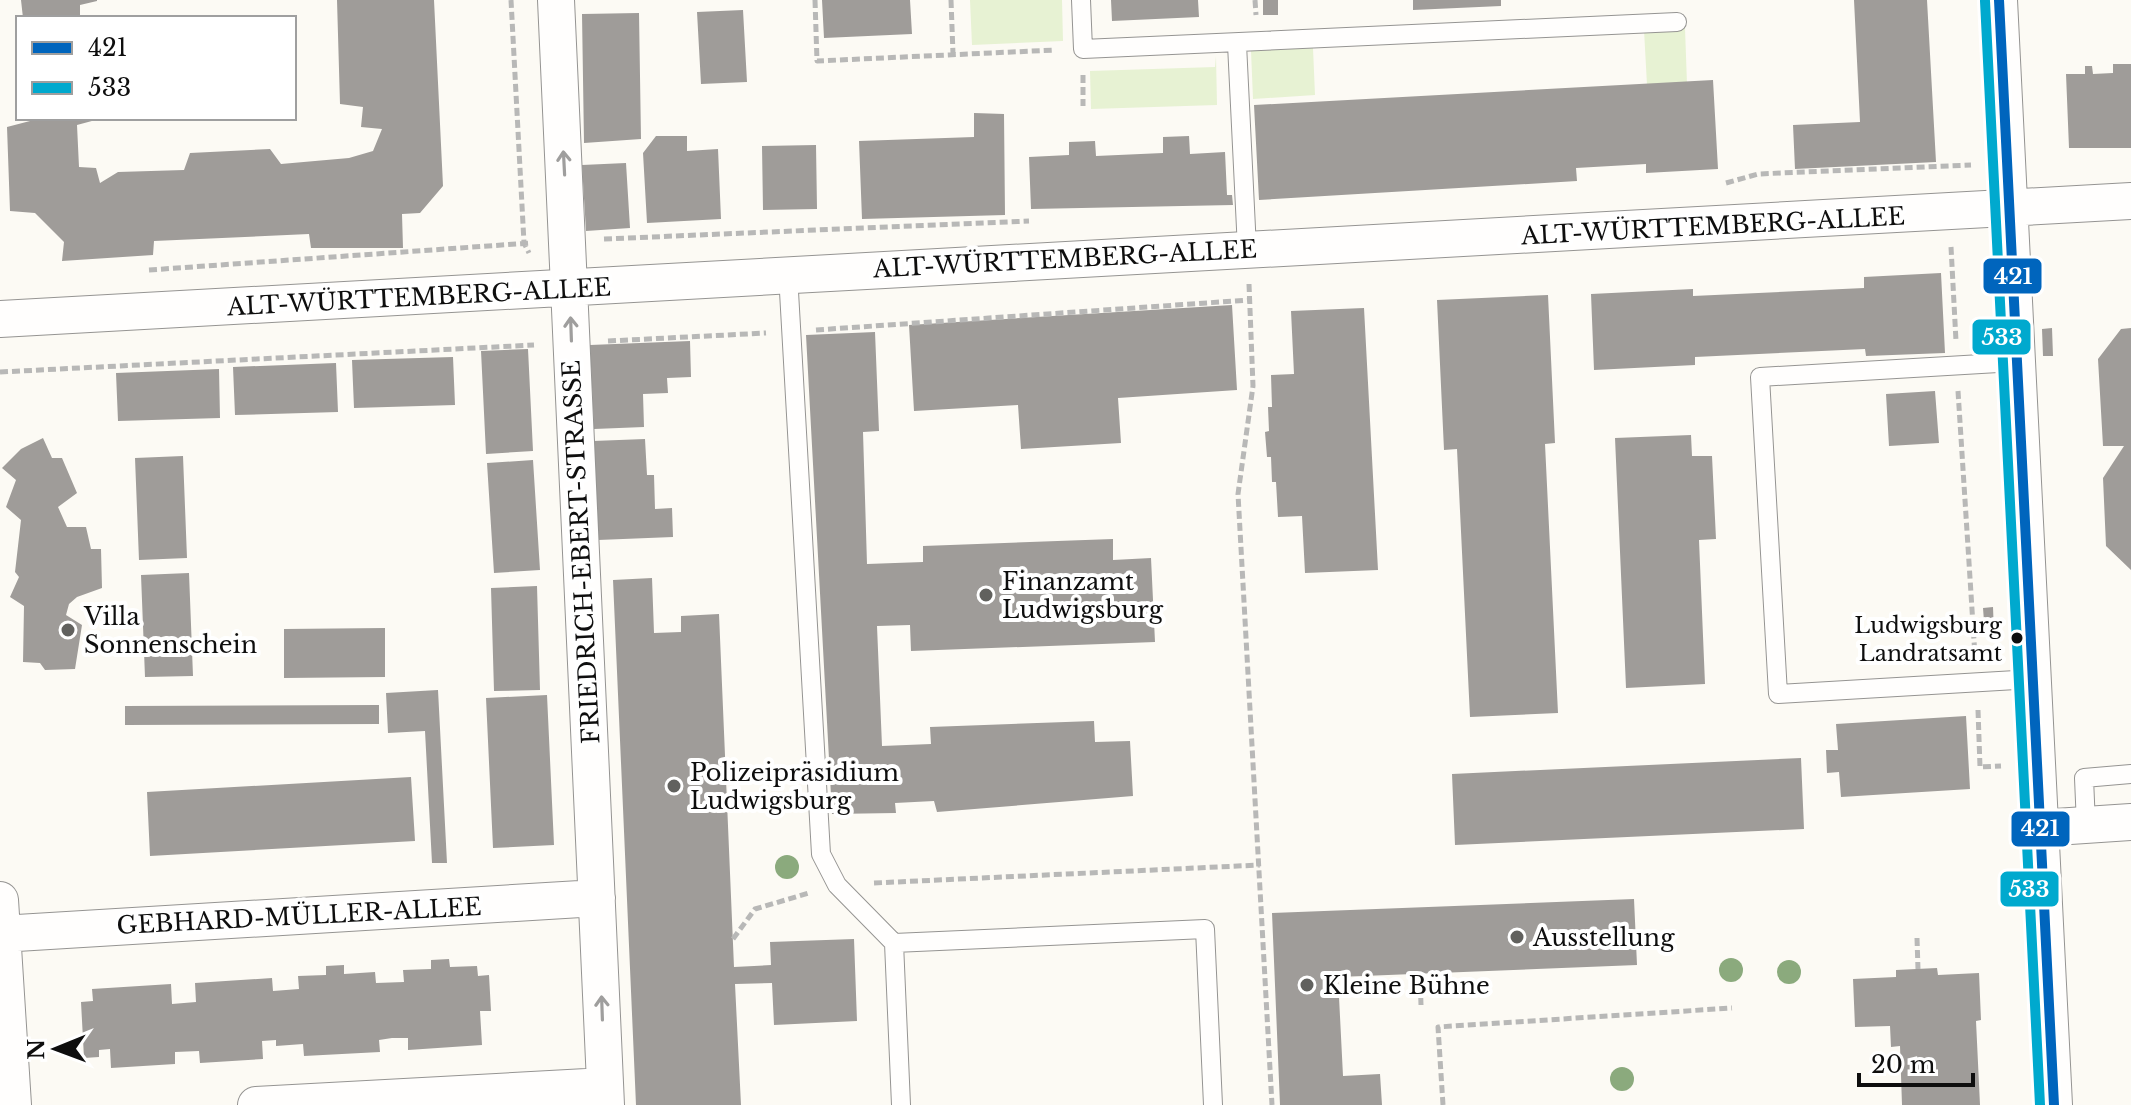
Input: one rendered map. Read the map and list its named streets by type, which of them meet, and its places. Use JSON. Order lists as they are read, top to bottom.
{
  "streets": {
    "street": ["ALT-WÜRTTEMBERG-ALLEE", "FRIEDRICH-EBERT-STRASSE", "GEBHARD-MÜLLER-ALLEE"]
  },
  "crossings": [
    ["ALT-WÜRTTEMBERG-ALLEE", "FRIEDRICH-EBERT-STRASSE"],
    ["FRIEDRICH-EBERT-STRASSE", "GEBHARD-MÜLLER-ALLEE"]
  ],
  "one_way": ["FRIEDRICH-EBERT-STRASSE"],
  "places": [
    "Finanzamt Ludwigsburg",
    "Villa Sonnenschein",
    "Ludwigsburg Landratsamt",
    "Polizeipräsidium Ludwigsburg",
    "Ausstellung",
    "Kleine Bühne"
  ],
  "lines": ["transit line 421", "transit line 533"],
  "legend": ["421", "533"],
  "scale_bar": "20 m",
  "north": "left"
}
